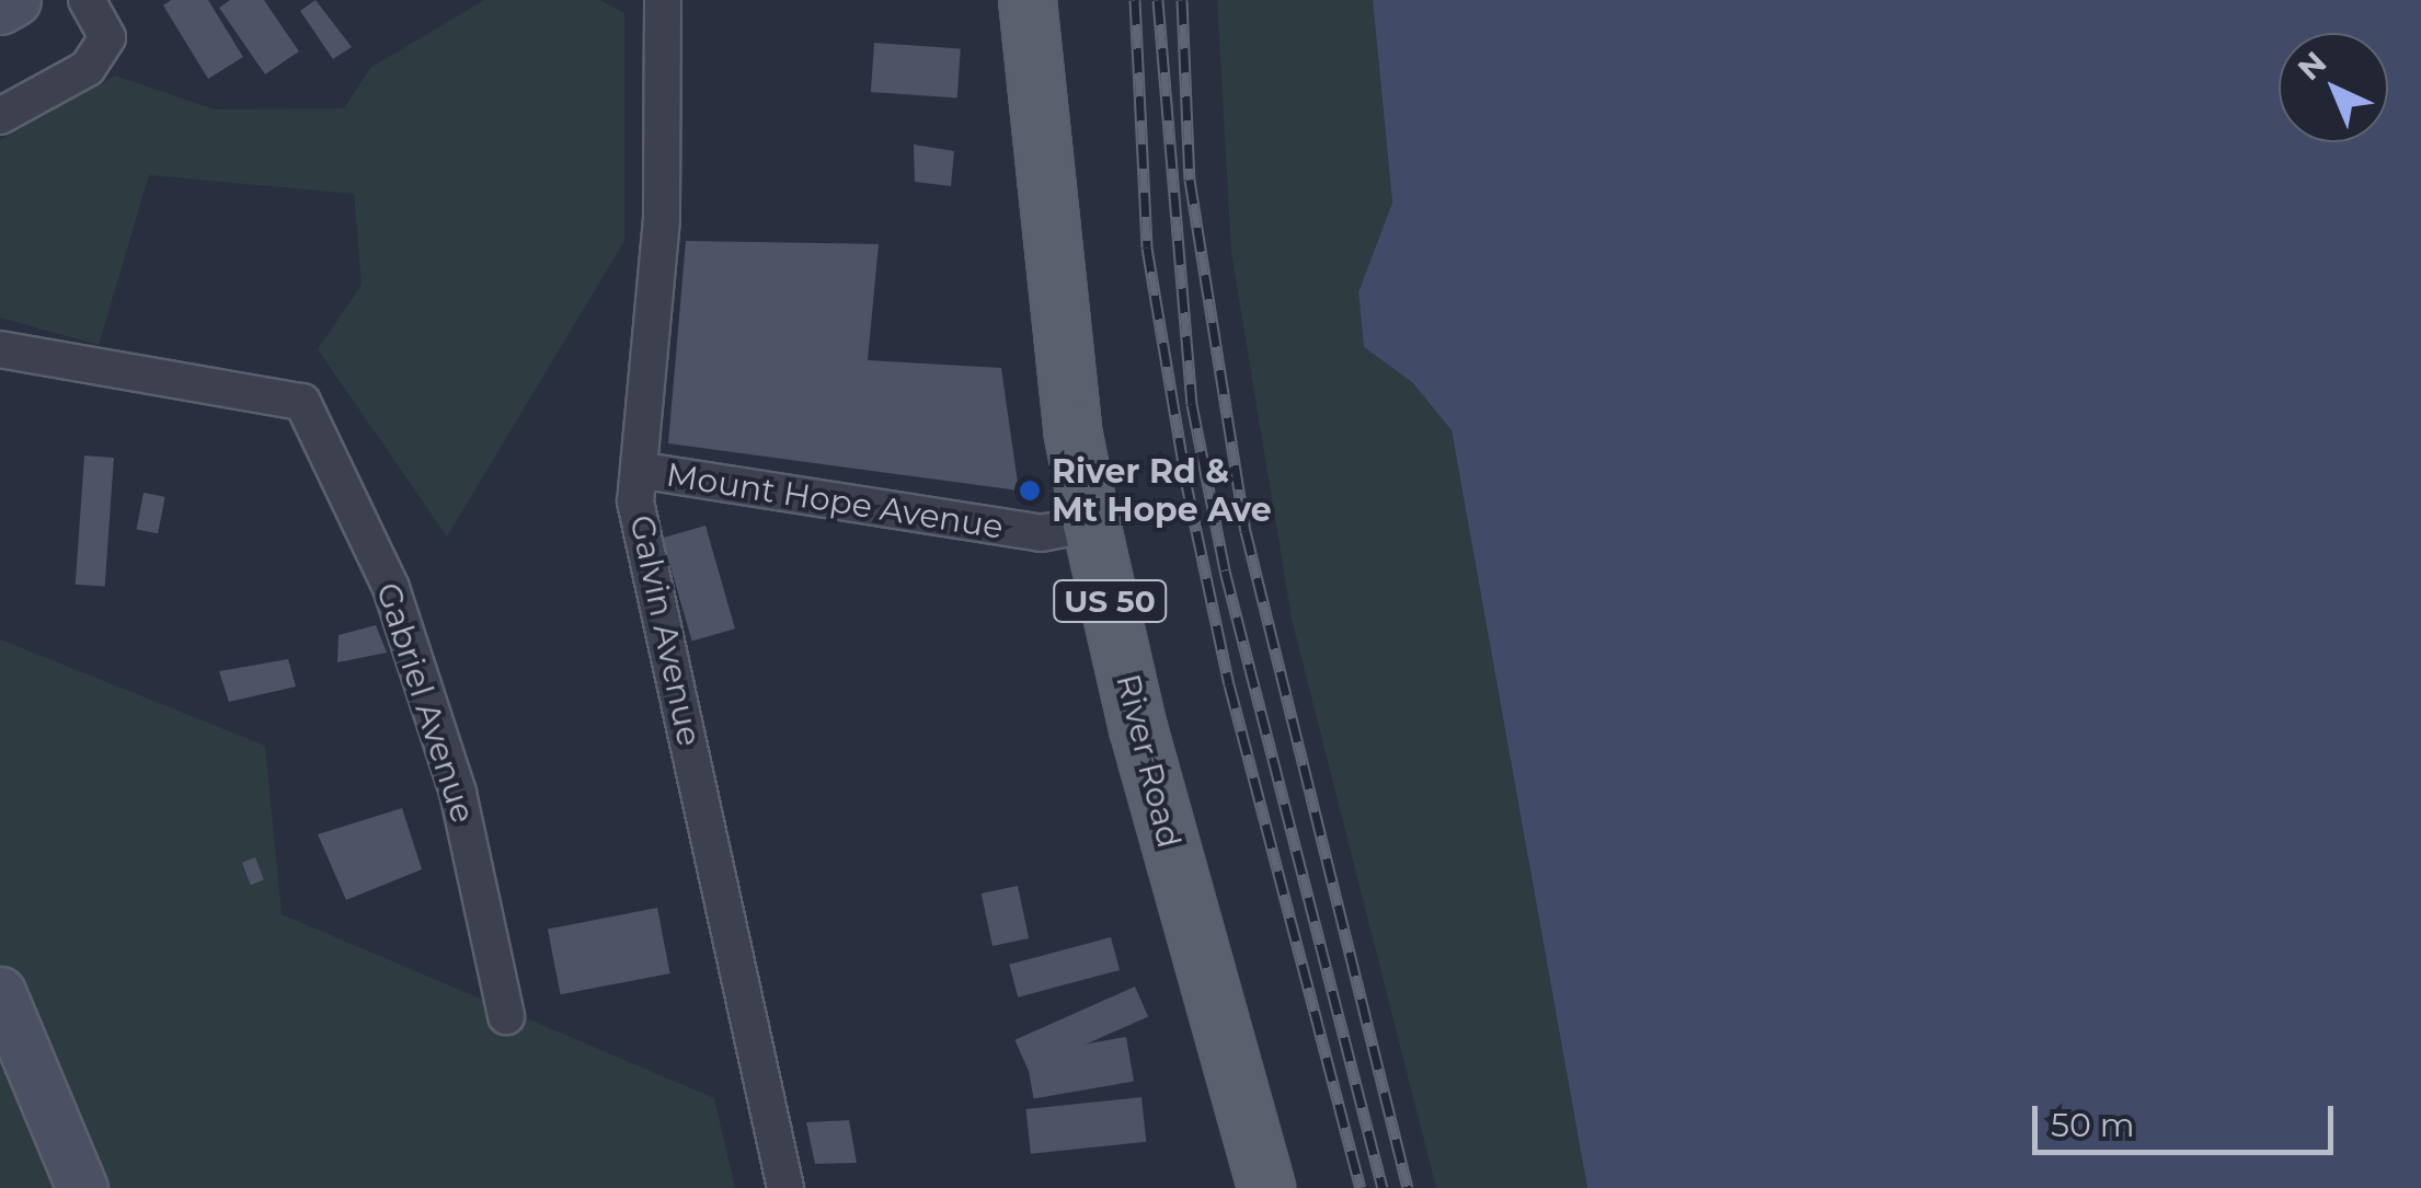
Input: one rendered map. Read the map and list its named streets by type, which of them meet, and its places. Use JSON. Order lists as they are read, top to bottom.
{
  "streets": {
    "main road": ["US 50", "River Road"],
    "street": ["Mount Hope Avenue", "Galvin Avenue", "Gabriel Avenue"]
  },
  "crossings": [
    ["Mount Hope Avenue", "Galvin Avenue"],
    ["Mount Hope Avenue", "River Road"]
  ],
  "places": ["River Rd & Mt Hope Ave"],
  "scale_bar": "50 m",
  "north": "top left"
}
